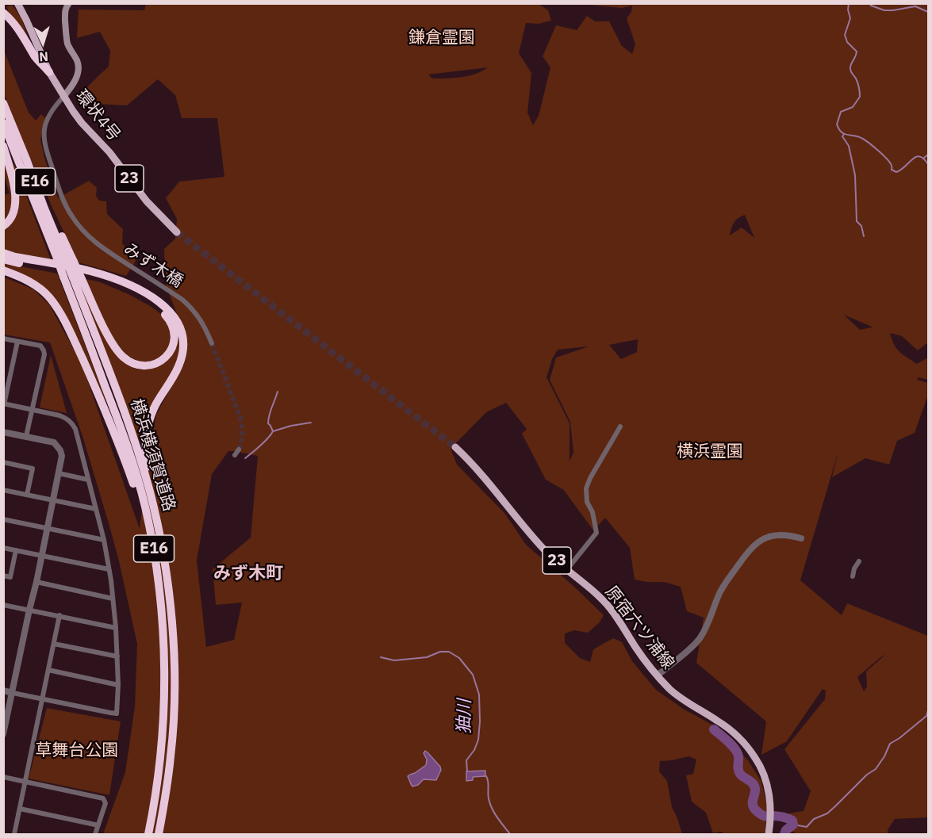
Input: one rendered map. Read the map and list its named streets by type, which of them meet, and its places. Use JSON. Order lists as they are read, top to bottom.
{
  "streets": {
    "highway": ["E16", "横浜横須賀道路"],
    "main road": ["環状4号", "23", "原宿六ツ浦線"],
    "street": ["みず木橋"]
  },
  "crossings": [
    ["環状4号", "みず木橋"]
  ],
  "districts": ["みず木町"],
  "water": ["㹨川"],
  "parks": ["鎌倉霊園", "横浜霊園", "草舞台公園"],
  "north": "bottom"
}
